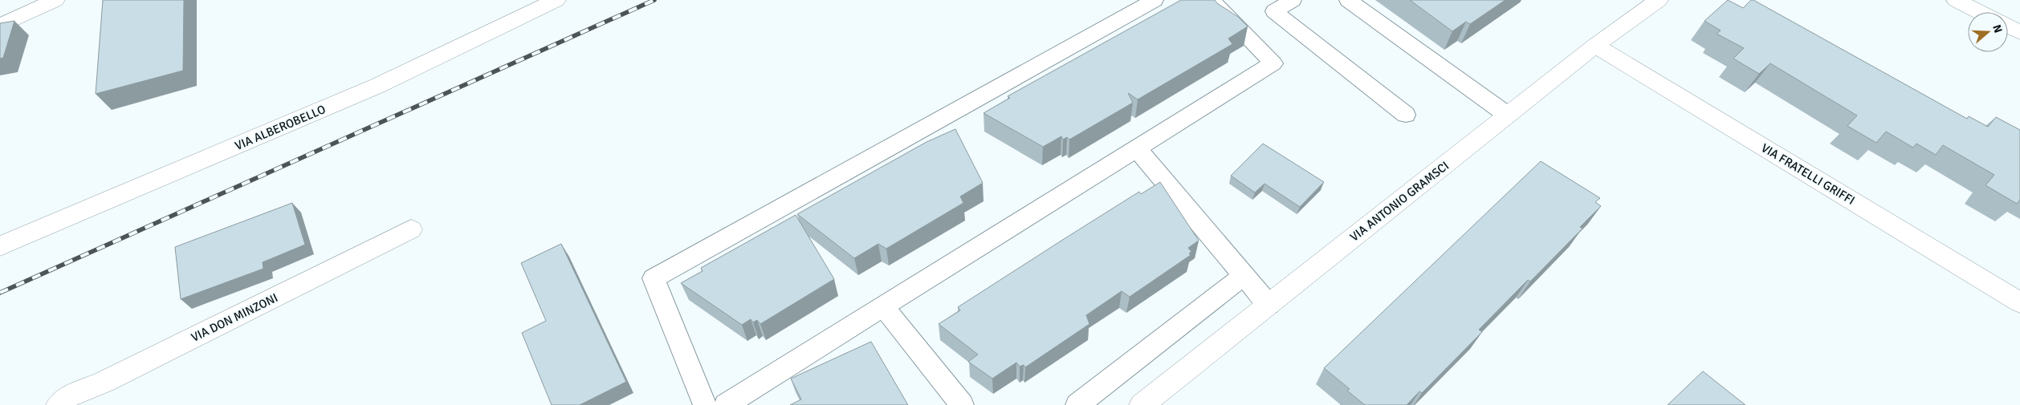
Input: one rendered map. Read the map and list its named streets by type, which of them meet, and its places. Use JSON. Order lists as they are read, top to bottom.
{
  "streets": {
    "street": [
      "VIA ALBEROBELLO",
      "VIA FRATELLI GRIFFI",
      "VIA ANTONIO GRAMSCI",
      "VIA DON MINZONI"
    ]
  },
  "crossings": [
    ["VIA FRATELLI GRIFFI", "VIA ANTONIO GRAMSCI"]
  ],
  "north": "right"
}
